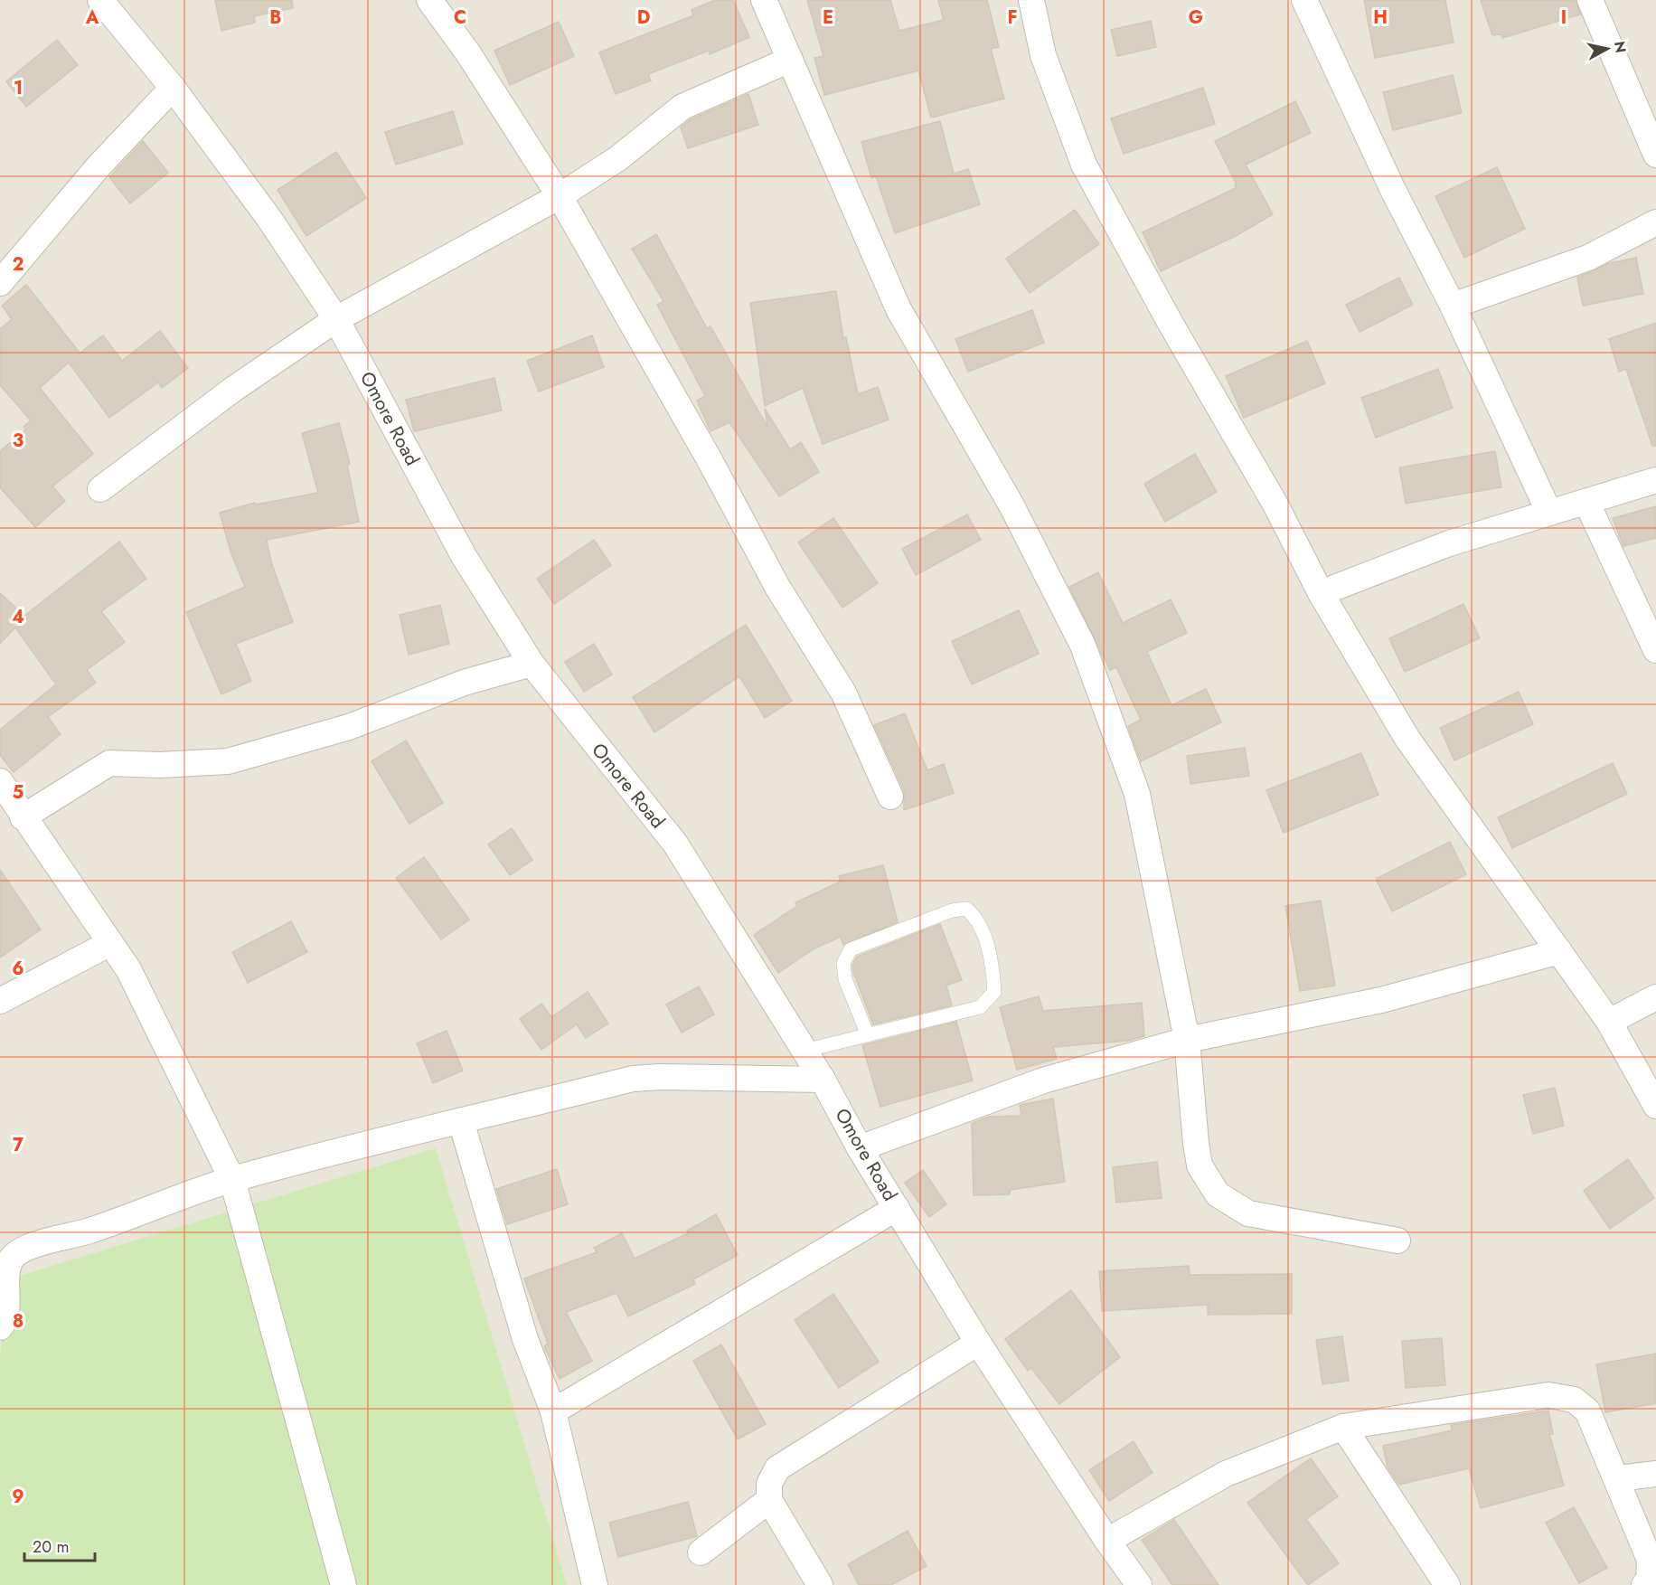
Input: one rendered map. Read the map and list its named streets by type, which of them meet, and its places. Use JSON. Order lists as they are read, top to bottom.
{
  "streets": {
    "street": ["Omore Road"]
  },
  "scale_bar": "20 m",
  "north": "right",
  "grid": {
    "columns": [
      "A",
      "B",
      "C",
      "D",
      "E",
      "F",
      "G",
      "H",
      "I"
    ],
    "rows": [
      "1",
      "2",
      "3",
      "4",
      "5",
      "6",
      "7",
      "8",
      "9"
    ]
  }
}
